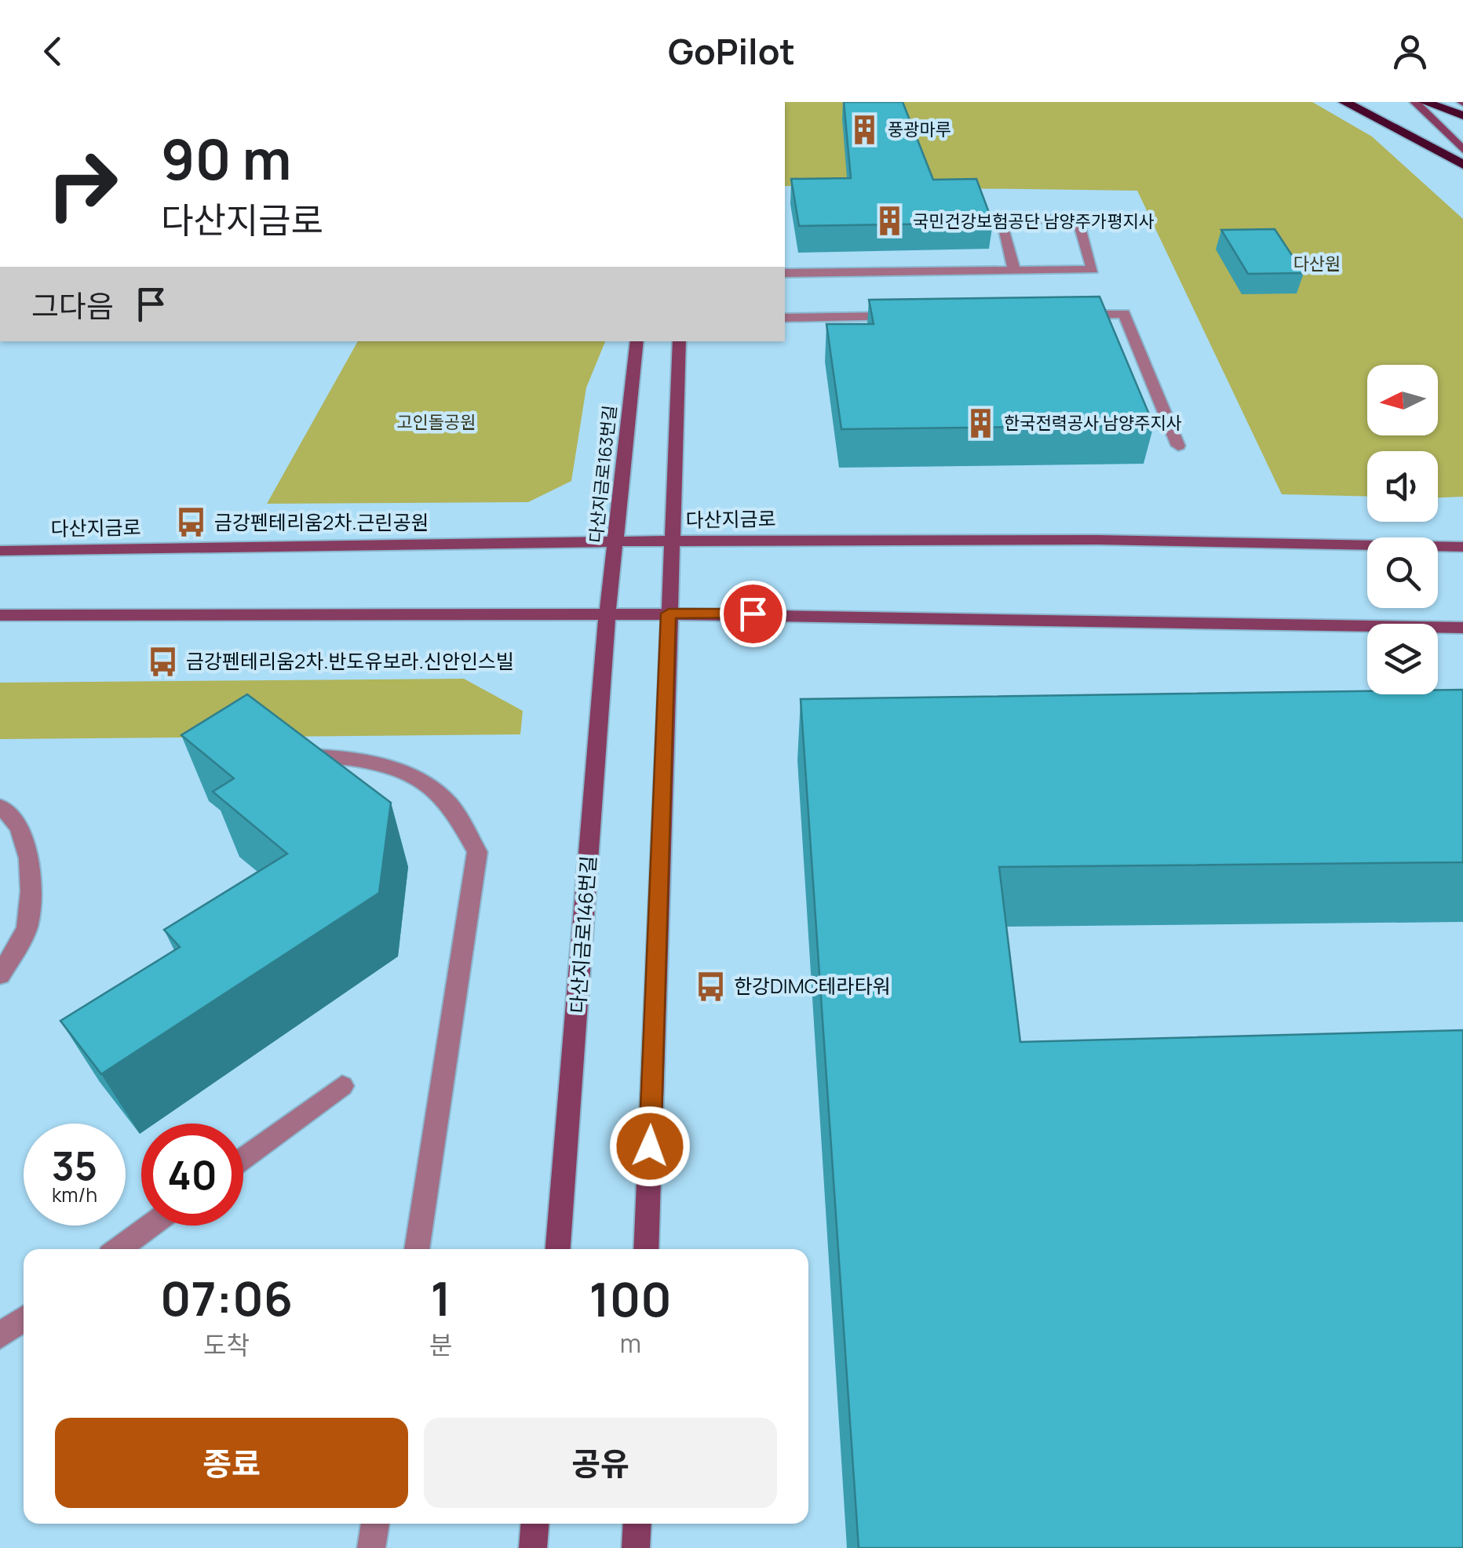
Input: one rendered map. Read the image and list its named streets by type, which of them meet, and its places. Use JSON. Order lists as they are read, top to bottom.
{
  "streets": {
    "street": ["다산지금로163번길", "다산지금로", "다산지금로146번길"]
  },
  "crossings": [
    ["다산지금로163번길", "다산지금로"],
    ["다산지금로163번길", "다산지금로146번길"]
  ],
  "parks": ["다산원", "고인돌공원"],
  "places": {
    "building": ["풍광마루", "국민건강보험공단 남양주가평지사", "한국전력공사 남양주지사"],
    "bus stop": ["금강펜테리움2차.근린공원", "금강펜테리움2차.반도유보라.신안인스빌", "한강DIMC테라타워"]
  },
  "north": "left",
  "page": {
    "header": "GoPilot",
    "turn": ["90 m", "다산지금로"],
    "then": "그다음",
    "speed": "35 km/h",
    "limit": "40",
    "eta": [
      "07:06",
      "도착",
      "1",
      "분",
      "100",
      "m"
    ],
    "buttons": ["종료", "공유"]
  }
}
